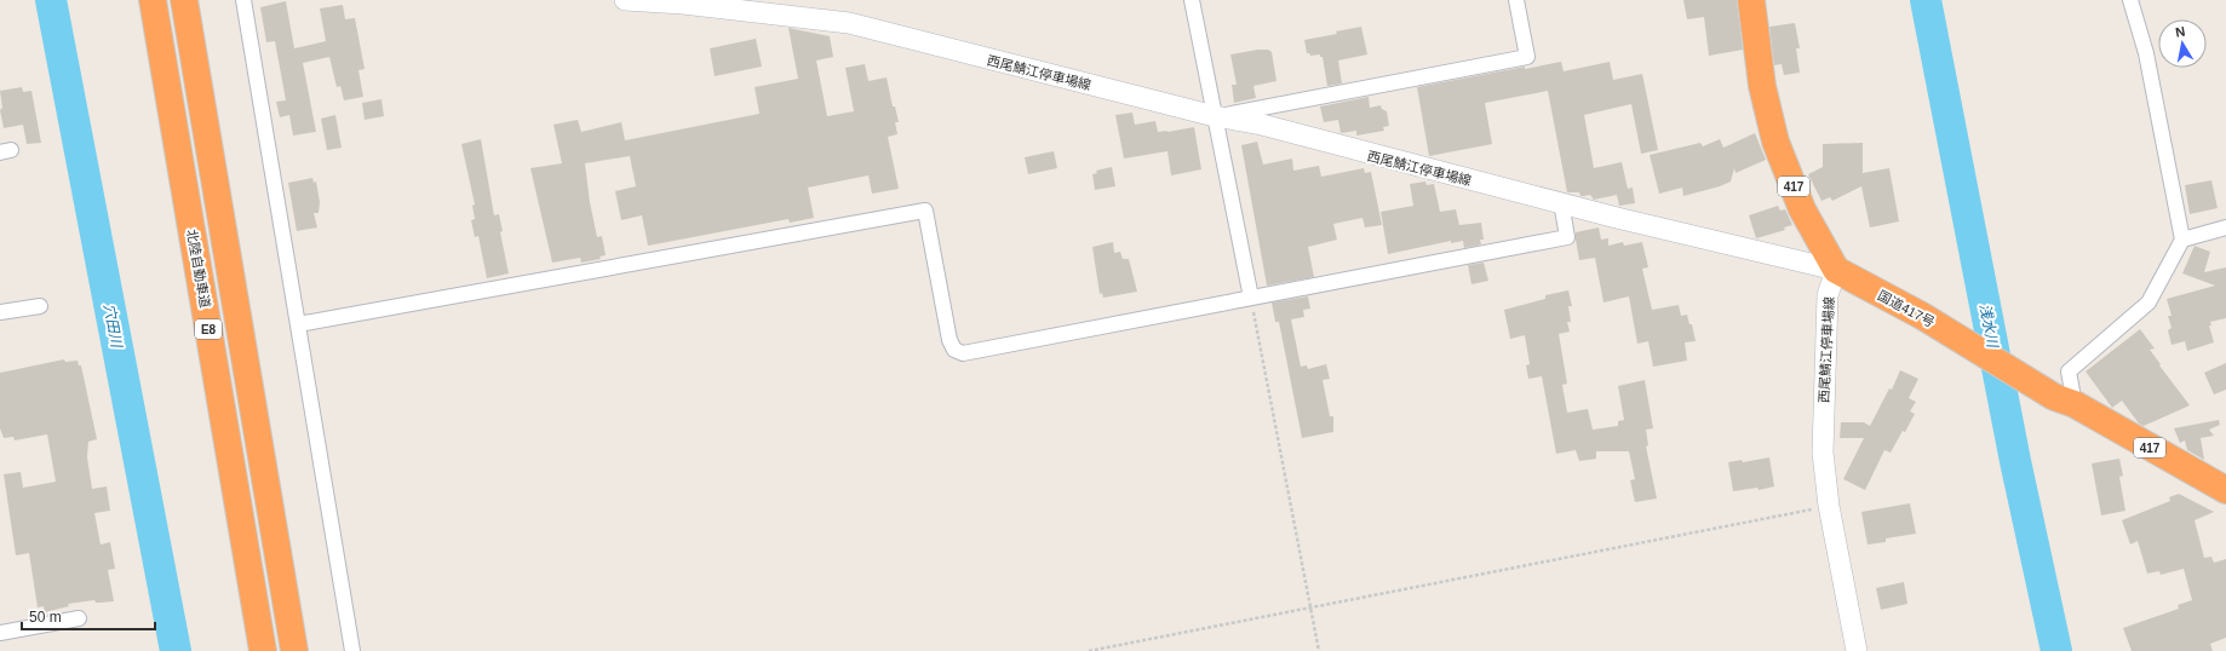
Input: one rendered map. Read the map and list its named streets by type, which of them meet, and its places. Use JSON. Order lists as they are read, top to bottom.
{
  "streets": {
    "highway": [
      "417",
      "北陸自動車道",
      "国道417号",
      "E8"
    ],
    "main road": ["西尾鯖江停車場線"]
  },
  "crossings": [
    ["西尾鯖江停車場線", "417"],
    ["西尾鯖江停車場線", "国道417号"],
    ["417", "国道417号"]
  ],
  "water": ["穴田川", "浅水川"],
  "scale_bar": "50 m",
  "north": "top"
}
